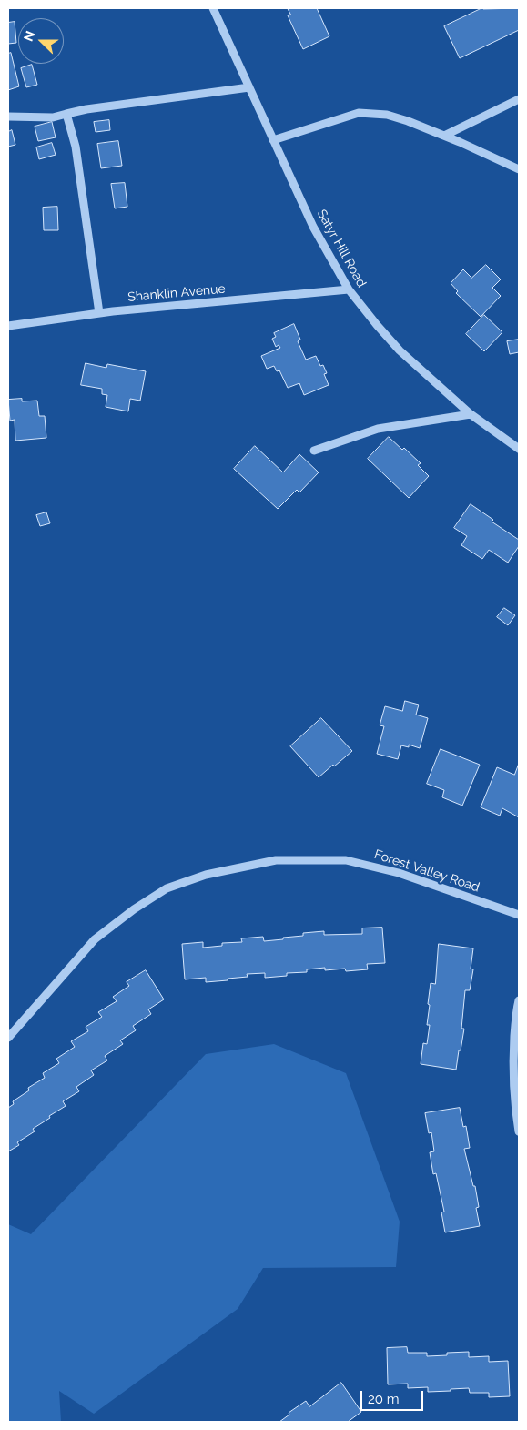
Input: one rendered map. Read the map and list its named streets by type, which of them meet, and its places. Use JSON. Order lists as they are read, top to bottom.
{
  "streets": {
    "street": ["Satyr Hill Road", "Shanklin Avenue", "Forest Valley Road"]
  },
  "crossings": [
    ["Satyr Hill Road", "Shanklin Avenue"]
  ],
  "scale_bar": "20 m",
  "north": "left"
}
